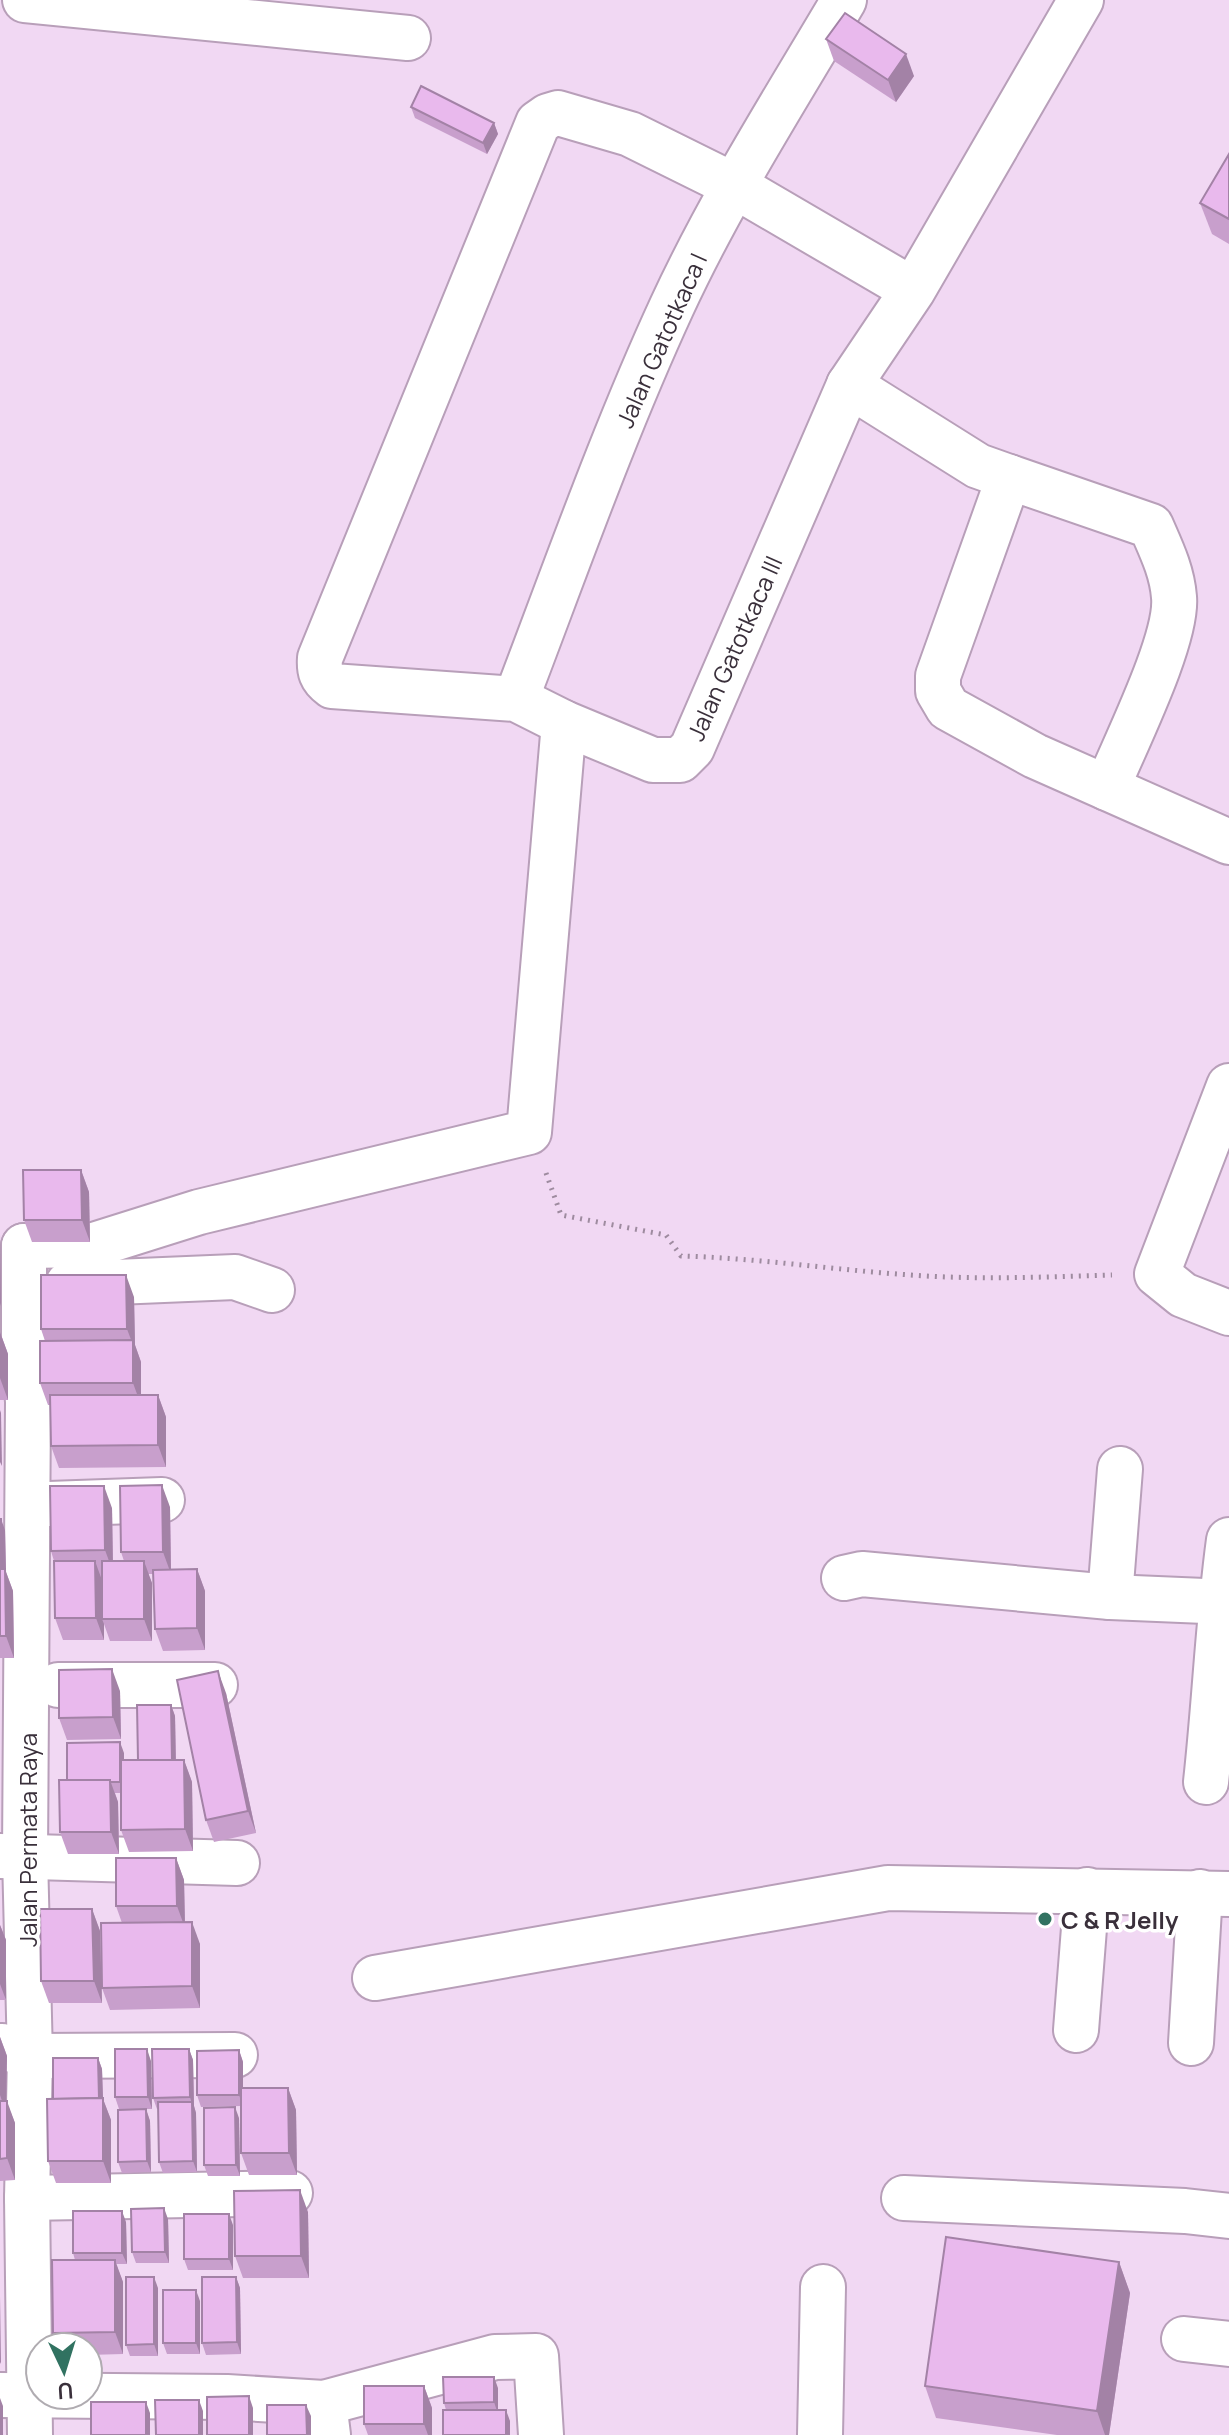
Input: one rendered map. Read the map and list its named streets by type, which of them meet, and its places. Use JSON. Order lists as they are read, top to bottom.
{
  "streets": {
    "street": ["Jalan Gatotkaca I", "Jalan Gatotkaca III", "Jalan Permata Raya"]
  },
  "crossings": [
    ["Jalan Gatotkaca I", "Jalan Gatotkaca III"]
  ],
  "places": ["C & R Jelly"],
  "north": "bottom"
}
